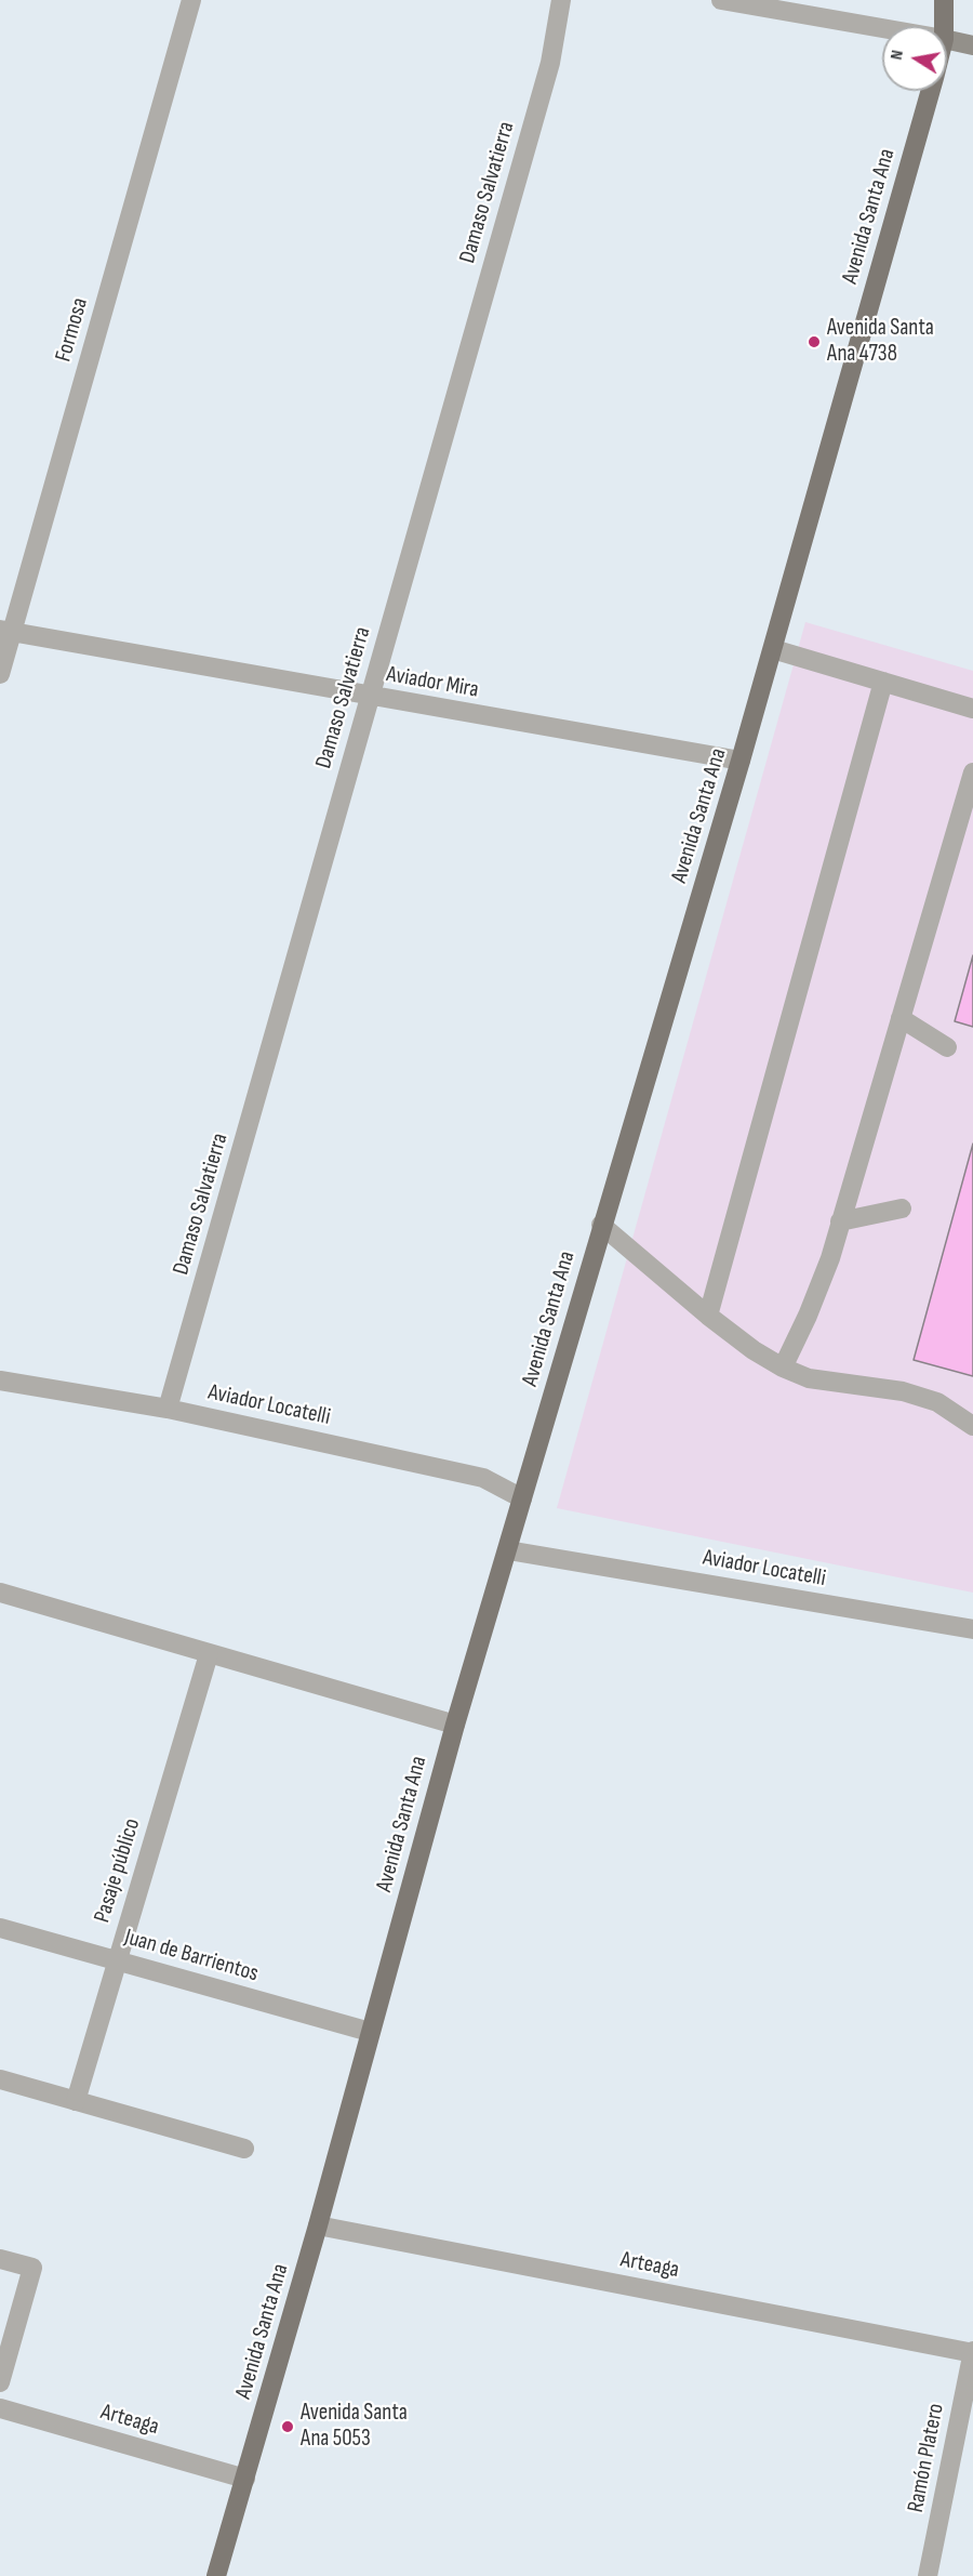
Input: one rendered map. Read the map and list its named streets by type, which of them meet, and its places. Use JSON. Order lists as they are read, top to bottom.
{
  "streets": {
    "main road": ["Avenida Santa Ana"],
    "street": [
      "Damaso Salvatierra",
      "Formosa",
      "Aviador Mira",
      "Aviador Locatelli",
      "Pasaje público",
      "Juan de Barrientos",
      "Arteaga",
      "Ramón Platero"
    ]
  },
  "crossings": [
    ["Damaso Salvatierra", "Aviador Mira"],
    ["Damaso Salvatierra", "Aviador Locatelli"],
    ["Avenida Santa Ana", "Aviador Mira"],
    ["Avenida Santa Ana", "Aviador Locatelli"],
    ["Avenida Santa Ana", "Juan de Barrientos"],
    ["Avenida Santa Ana", "Arteaga"],
    ["Formosa", "Aviador Mira"],
    ["Pasaje público", "Juan de Barrientos"],
    ["Arteaga", "Ramón Platero"]
  ],
  "places": ["Avenida Santa Ana 4738", "Avenida Santa Ana 5053"],
  "north": "left"
}
